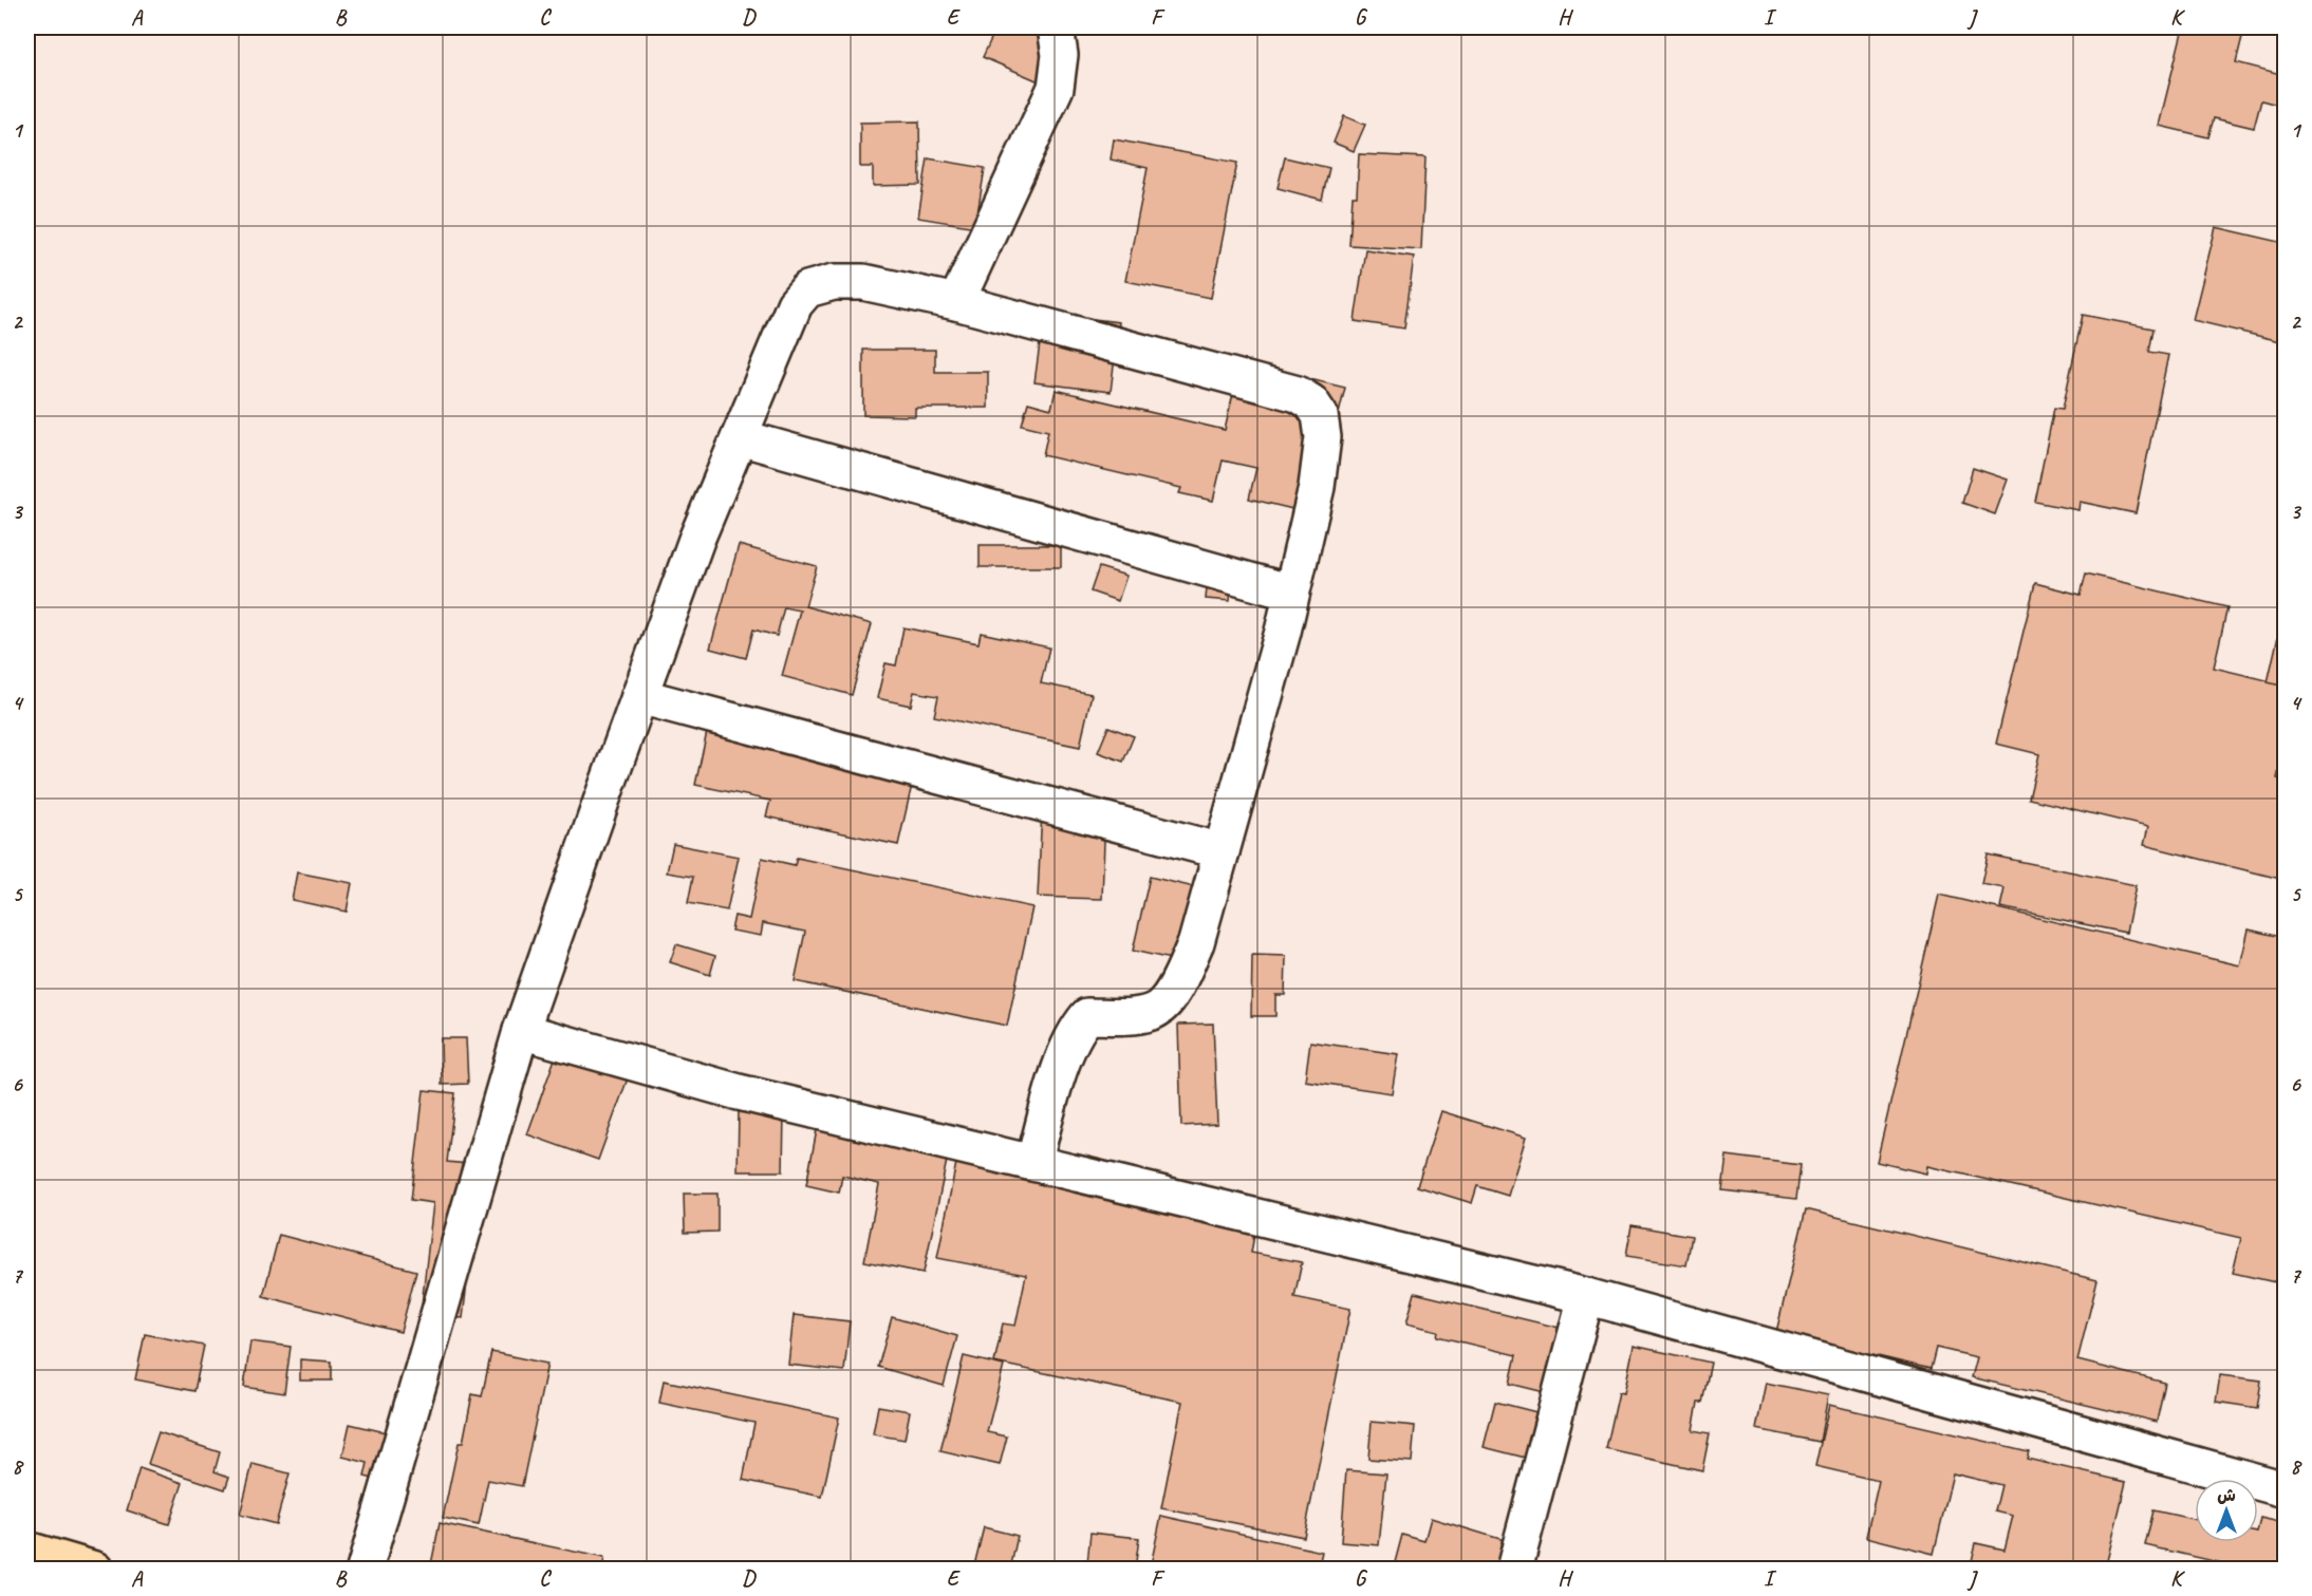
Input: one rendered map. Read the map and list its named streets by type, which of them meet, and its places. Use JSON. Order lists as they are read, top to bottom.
{
  "north": "top",
  "grid": {
    "columns": [
      "A",
      "B",
      "C",
      "D",
      "E",
      "F",
      "G",
      "H",
      "I",
      "J",
      "K"
    ],
    "rows": [
      "1",
      "2",
      "3",
      "4",
      "5",
      "6",
      "7",
      "8"
    ]
  }
}
